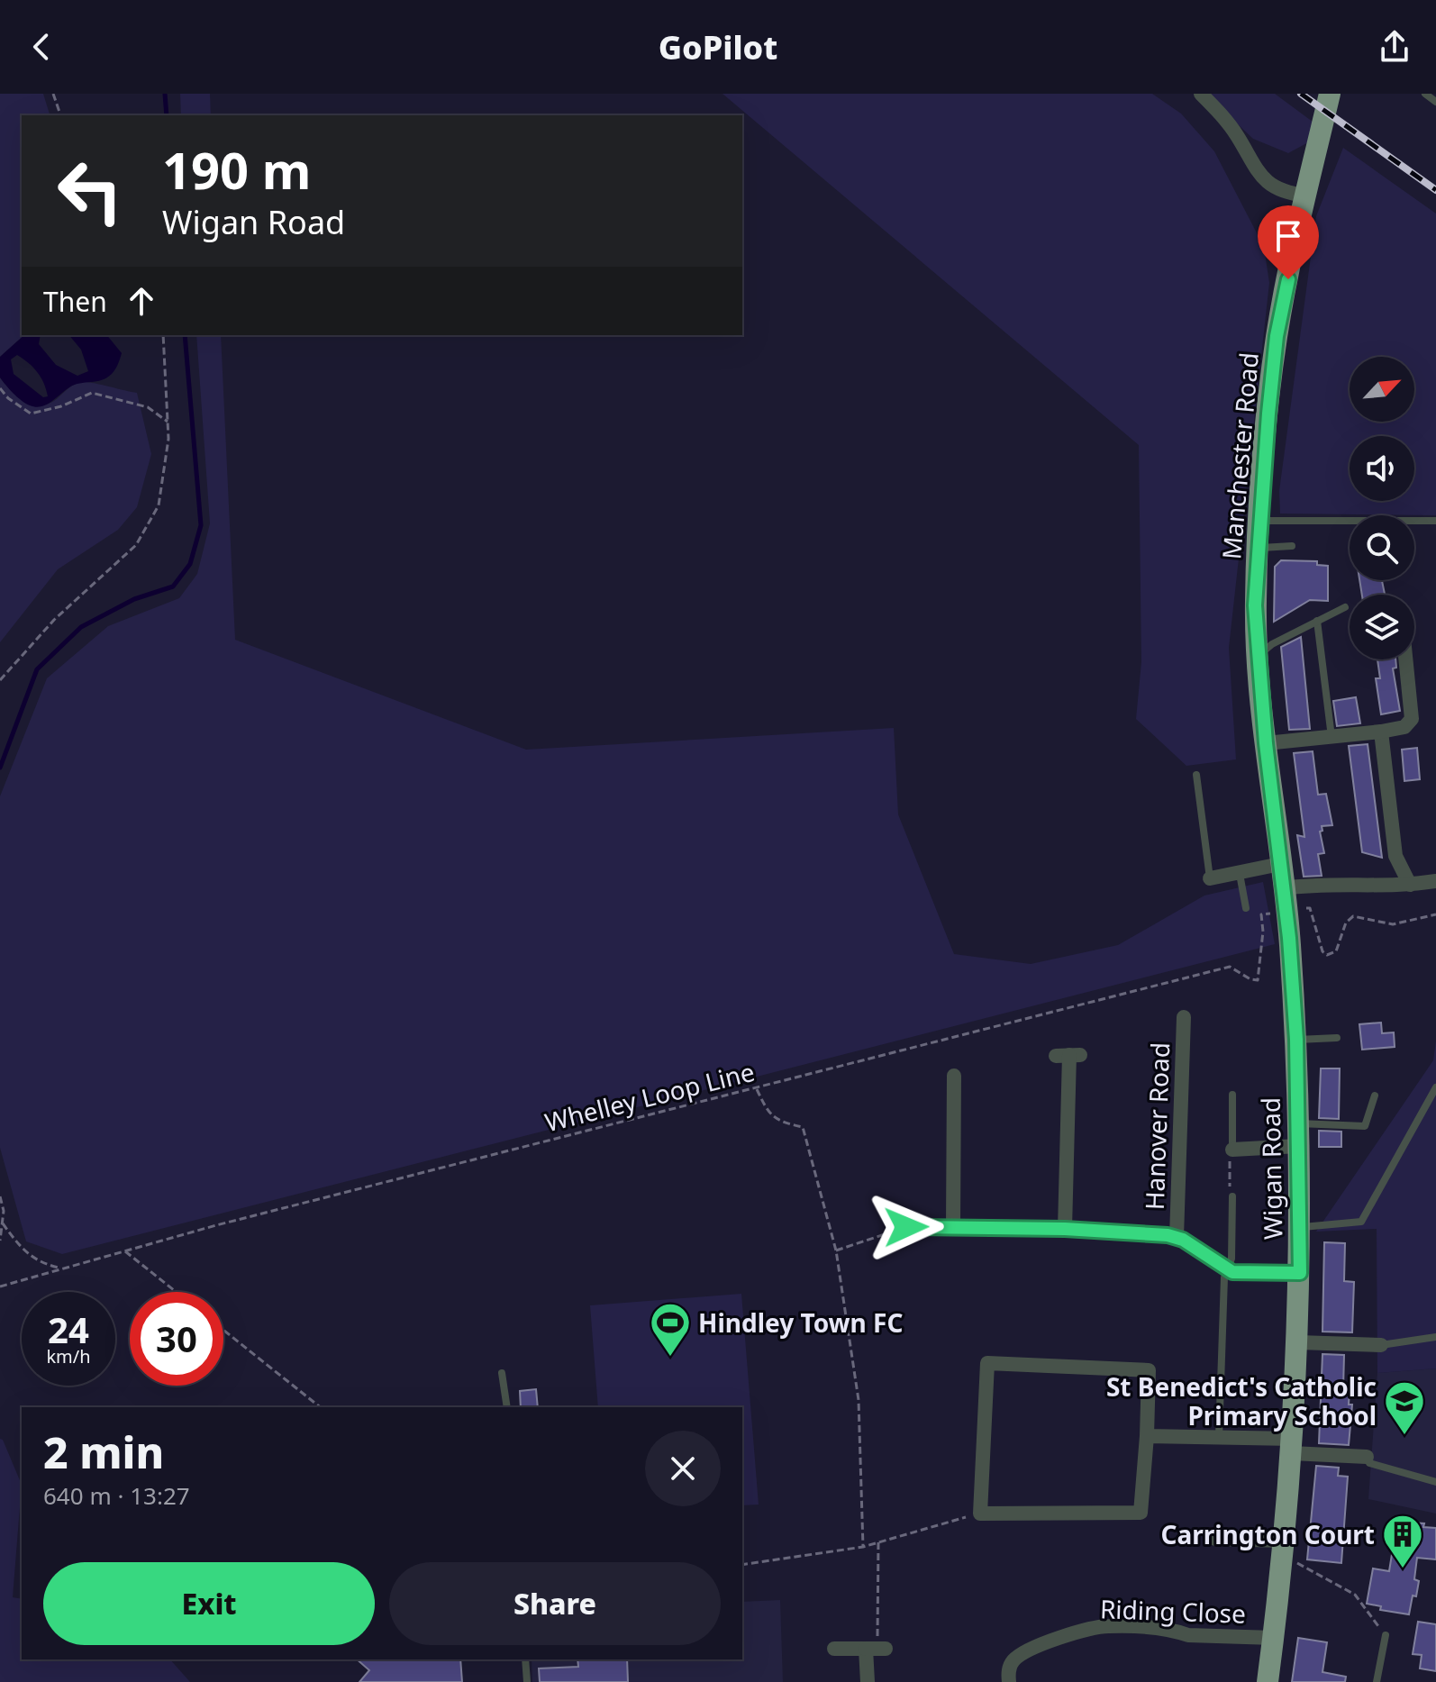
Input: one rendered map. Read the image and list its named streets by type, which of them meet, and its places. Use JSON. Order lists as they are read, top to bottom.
{
  "streets": {
    "highway": ["Manchester Road", "Wigan Road"],
    "street": ["Hanover Road", "Riding Close"],
    "path": ["Whelley Loop Line"]
  },
  "crossings": [
    ["Manchester Road", "Wigan Road"],
    ["Wigan Road", "Riding Close"]
  ],
  "places": {
    "sports": ["Hindley Town FC"],
    "school or university": ["St Benedict's Catholic Primary School"],
    "building": ["Carrington Court"]
  },
  "north": "top right",
  "page": {
    "header": "GoPilot",
    "turn": ["190 m", "Wigan Road"],
    "then": "Then",
    "speed": "24 km/h",
    "limit": "30",
    "heading": ["2 min", "640 m · 13:27"],
    "buttons": ["Exit", "Share"]
  }
}
